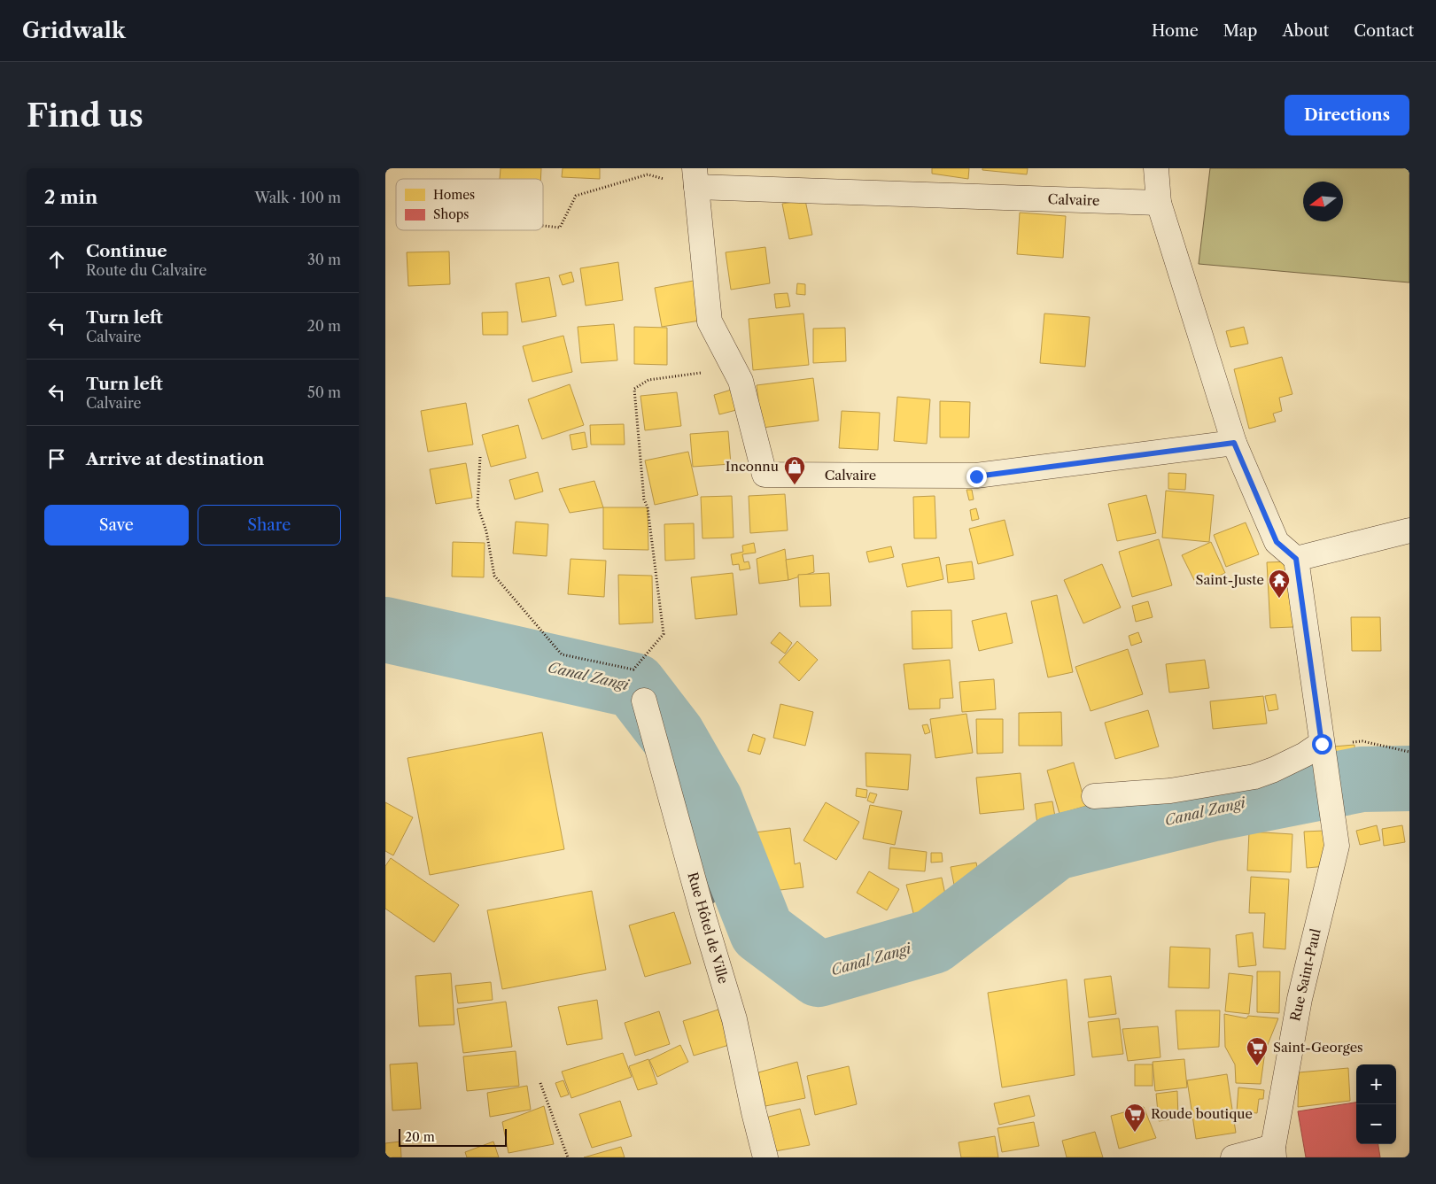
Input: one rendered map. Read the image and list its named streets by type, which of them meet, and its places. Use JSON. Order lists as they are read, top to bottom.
{
  "streets": {
    "street": ["Calvaire", "Rue Hôtel de Ville", "Rue Saint-Paul"]
  },
  "water": ["Canal Zangi"],
  "places": {
    "shop": ["Inconnu"],
    "temple": ["Saint-Juste"],
    "supermarket": ["Saint-Georges", "Roude boutique"]
  },
  "legend": ["Homes", "Shops"],
  "scale_bar": "20 m",
  "north": "left",
  "page": {
    "header": "Gridwalk",
    "nav": [
      "Home",
      "Map",
      "About",
      "Contact"
    ],
    "buttons": [
      "Directions",
      ["Save", "Share"]
    ],
    "title": "Find us",
    "heading": ["2 min", "Walk · 100 m"],
    "list": [
      ["Continue", "Route du Calvaire", "30 m"],
      ["Turn left", "Calvaire", "20 m"],
      ["Turn left", "Calvaire", "50 m"],
      "Arrive at destination"
    ],
    "map_buttons": ["+", "−"],
    "scale": "20 m"
  }
}
